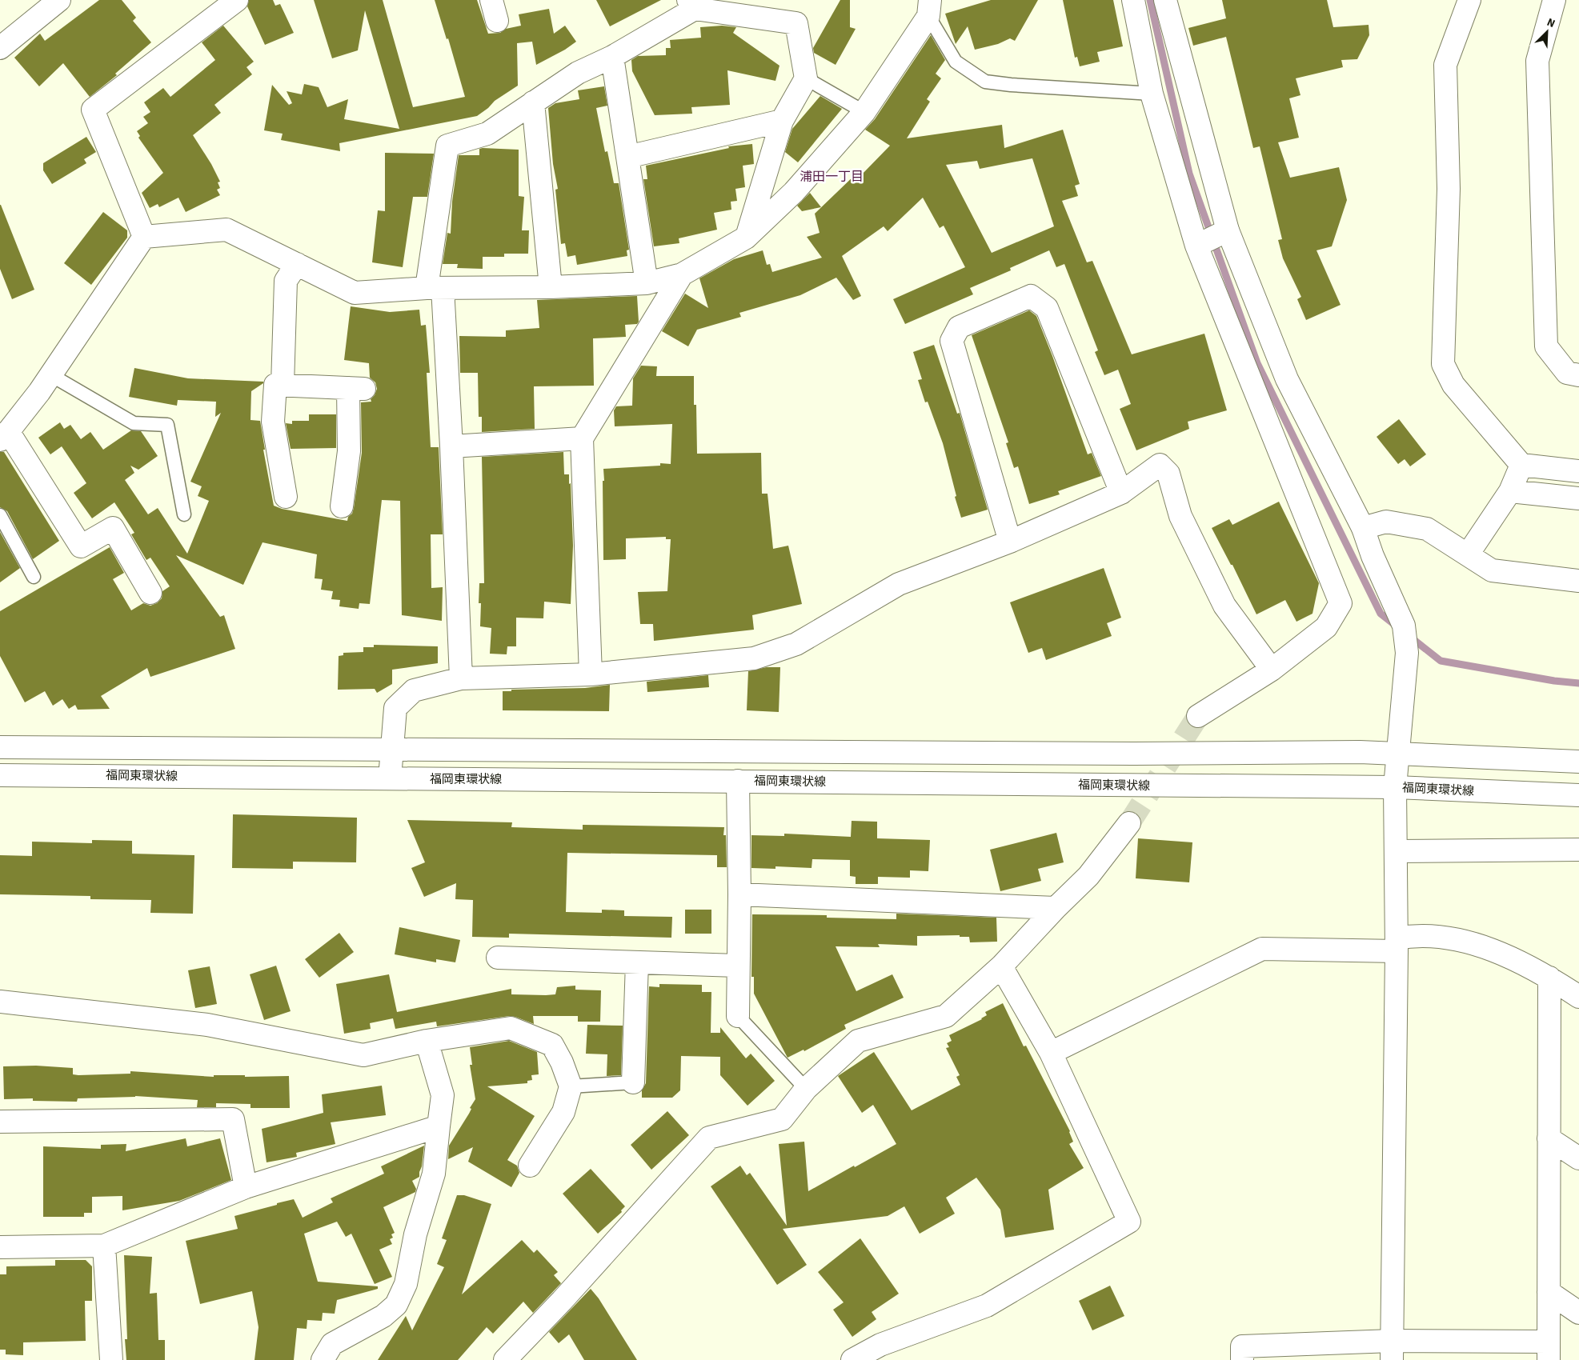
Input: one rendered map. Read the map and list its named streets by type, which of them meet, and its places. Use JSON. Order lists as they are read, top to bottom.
{
  "streets": {
    "street": ["福岡東環状線"]
  },
  "districts": ["浦田一丁目"],
  "north": "top right"
}
